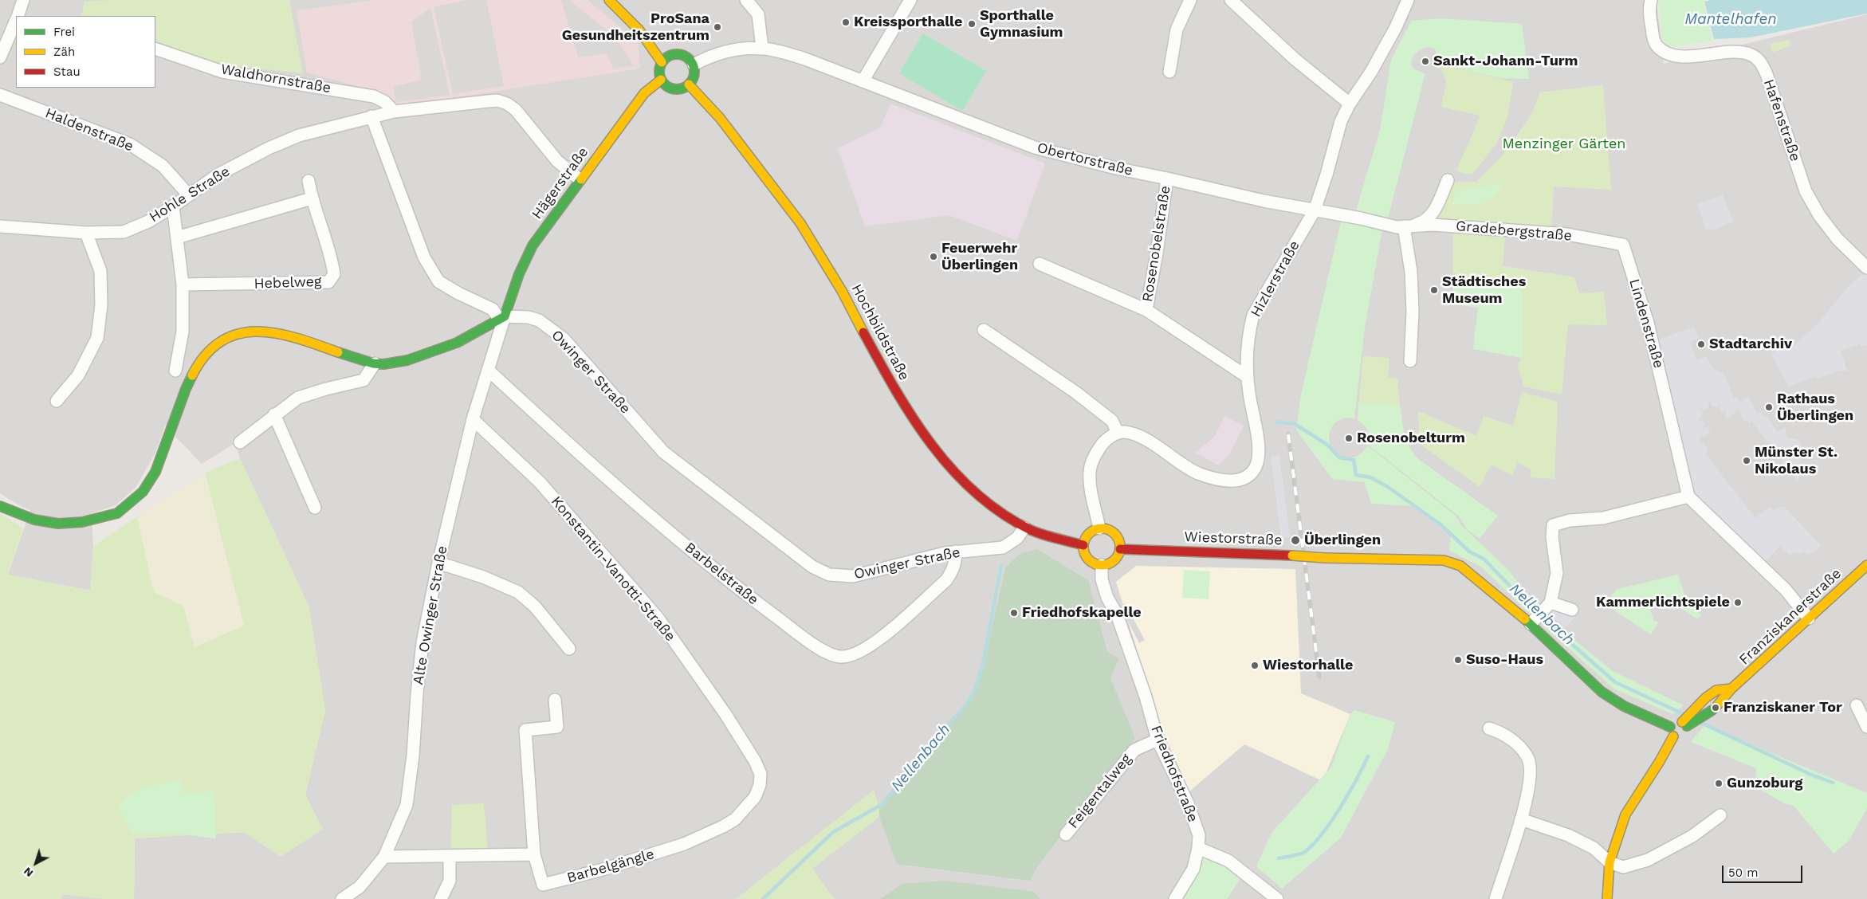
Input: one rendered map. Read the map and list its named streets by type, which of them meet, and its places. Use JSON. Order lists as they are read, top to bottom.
{
  "streets": {
    "street": [
      "Waldhornstraße",
      "Hafenstraße",
      "Haldenstraße",
      "Obertorstraße",
      "Hägerstraße",
      "Hohle Straße",
      "Gradebergstraße",
      "Rosenobelstraße",
      "Hizlerstraße",
      "Hebelweg",
      "Lindenstraße",
      "Hochbildstraße",
      "Owinger Straße",
      "Wiestorstraße",
      "Konstantin-Vanotti-Straße",
      "Barbelstraße",
      "Alte Owinger Straße",
      "Franziskanerstraße",
      "Friedhofstraße",
      "Feigentalweg",
      "Barbelgängle"
    ]
  },
  "crossings": [
    ["Waldhornstraße", "Hohle Straße"],
    ["Haldenstraße", "Hohle Straße"],
    ["Obertorstraße", "Hägerstraße"],
    ["Obertorstraße", "Gradebergstraße"],
    ["Obertorstraße", "Rosenobelstraße"],
    ["Obertorstraße", "Hizlerstraße"],
    ["Obertorstraße", "Hochbildstraße"],
    ["Hägerstraße", "Hohle Straße"],
    ["Hägerstraße", "Hochbildstraße"],
    ["Hägerstraße", "Owinger Straße"],
    ["Hägerstraße", "Alte Owinger Straße"],
    ["Gradebergstraße", "Hizlerstraße"],
    ["Gradebergstraße", "Lindenstraße"],
    ["Rosenobelstraße", "Hizlerstraße"],
    ["Hochbildstraße", "Owinger Straße"],
    ["Hochbildstraße", "Wiestorstraße"],
    ["Hochbildstraße", "Friedhofstraße"],
    ["Owinger Straße", "Barbelstraße"],
    ["Owinger Straße", "Alte Owinger Straße"],
    ["Wiestorstraße", "Friedhofstraße"],
    ["Konstantin-Vanotti-Straße", "Alte Owinger Straße"],
    ["Konstantin-Vanotti-Straße", "Barbelgängle"],
    ["Barbelstraße", "Alte Owinger Straße"],
    ["Friedhofstraße", "Feigentalweg"]
  ],
  "water": ["Mantelhafen", "Nellenbach"],
  "parks": ["Menzinger Gärten"],
  "places": [
    "Kreissporthalle",
    "Sporthalle Gymnasium",
    "ProSana Gesundheitszentrum",
    "Sankt-Johann-Turm",
    "Feuerwehr Überlingen",
    "Städtisches Museum",
    "Stadtarchiv",
    "Rathaus Überlingen",
    "Rosenobelturm",
    "Münster St. Nikolaus",
    "Überlingen",
    "Kammerlichtspiele",
    "Friedhofskapelle",
    "Suso-Haus",
    "Wiestorhalle",
    "Franziskaner Tor",
    "Gunzoburg"
  ],
  "legend": ["Frei", "Zäh", "Stau"],
  "scale_bar": "50 m",
  "north": "bottom left"
}
